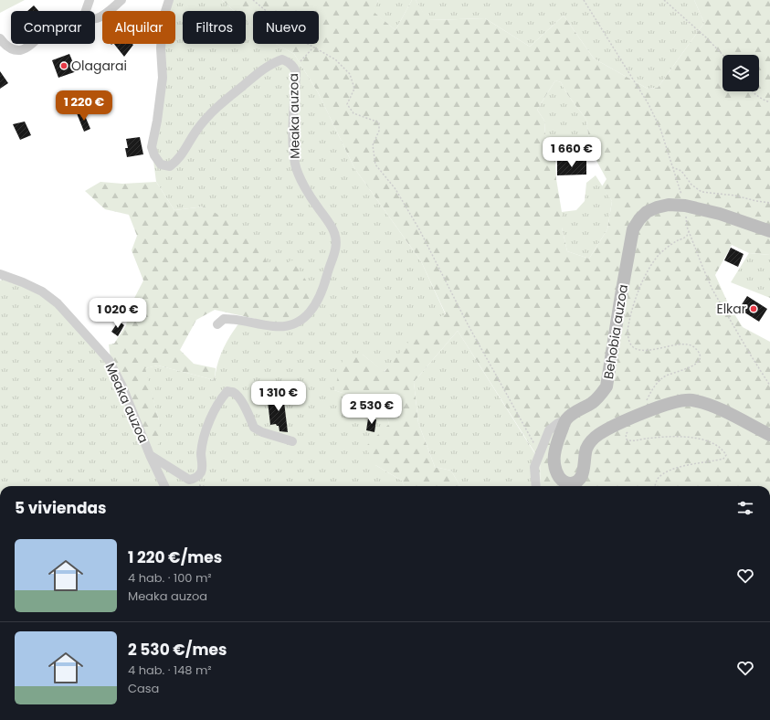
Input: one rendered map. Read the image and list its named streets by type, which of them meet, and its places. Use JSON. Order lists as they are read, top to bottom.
{
  "streets": {
    "street": ["Meaka auzoa", "Behobia auzoa"]
  },
  "places": ["Olagarai", "Elkar"],
  "page": {
    "chip": [
      "Comprar",
      "Alquilar",
      "Filtros",
      "Nuevo"
    ],
    "price": [
      "1 220 €",
      "1 660 €",
      "1 020 €",
      "1 310 €",
      "2 530 €"
    ],
    "heading": "5 viviendas",
    "list": [
      {
        "name": "1 220 €/mes",
        "note": "4 hab. · 100 m² · Meaka auzoa"
      },
      {
        "name": "2 530 €/mes",
        "note": "4 hab. · 148 m² · Casa"
      }
    ]
  }
}
